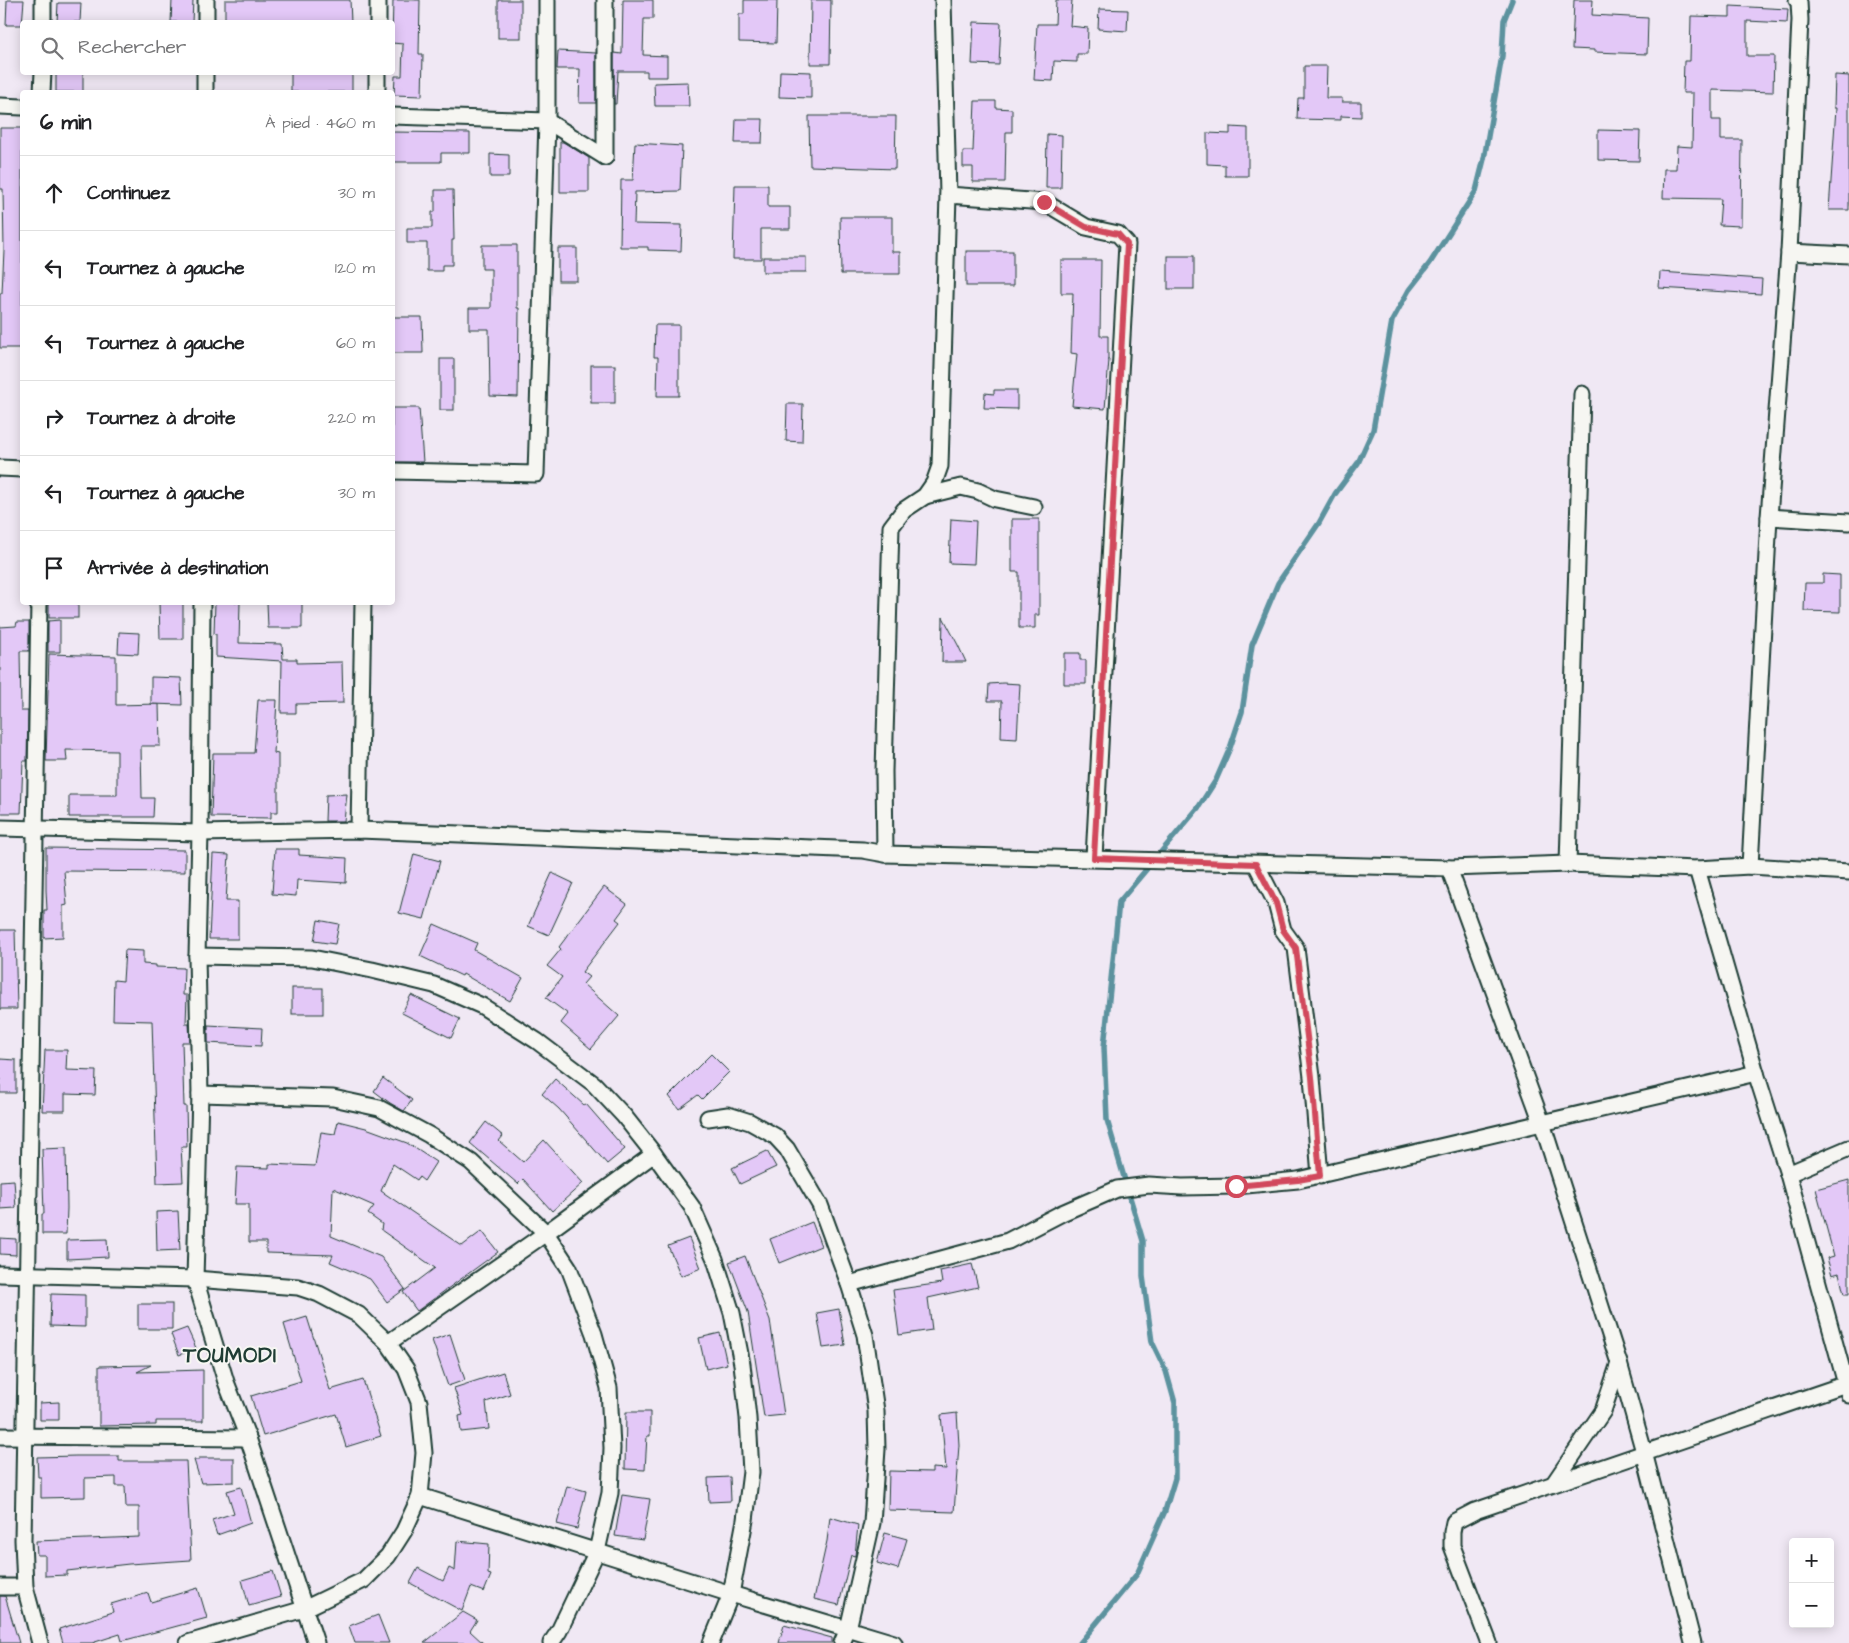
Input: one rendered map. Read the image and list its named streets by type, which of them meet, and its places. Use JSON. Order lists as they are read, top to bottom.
{
  "districts": ["TOUMODI"],
  "page": {
    "search": "Rechercher",
    "heading": ["6 min", "À pied · 460 m"],
    "list": [
      ["Continuez", "30 m"],
      ["Tournez à gauche", "120 m"],
      ["Tournez à gauche", "60 m"],
      ["Tournez à droite", "220 m"],
      ["Tournez à gauche", "30 m"],
      "Arrivée à destination"
    ],
    "map_buttons": ["+", "−"]
  }
}
